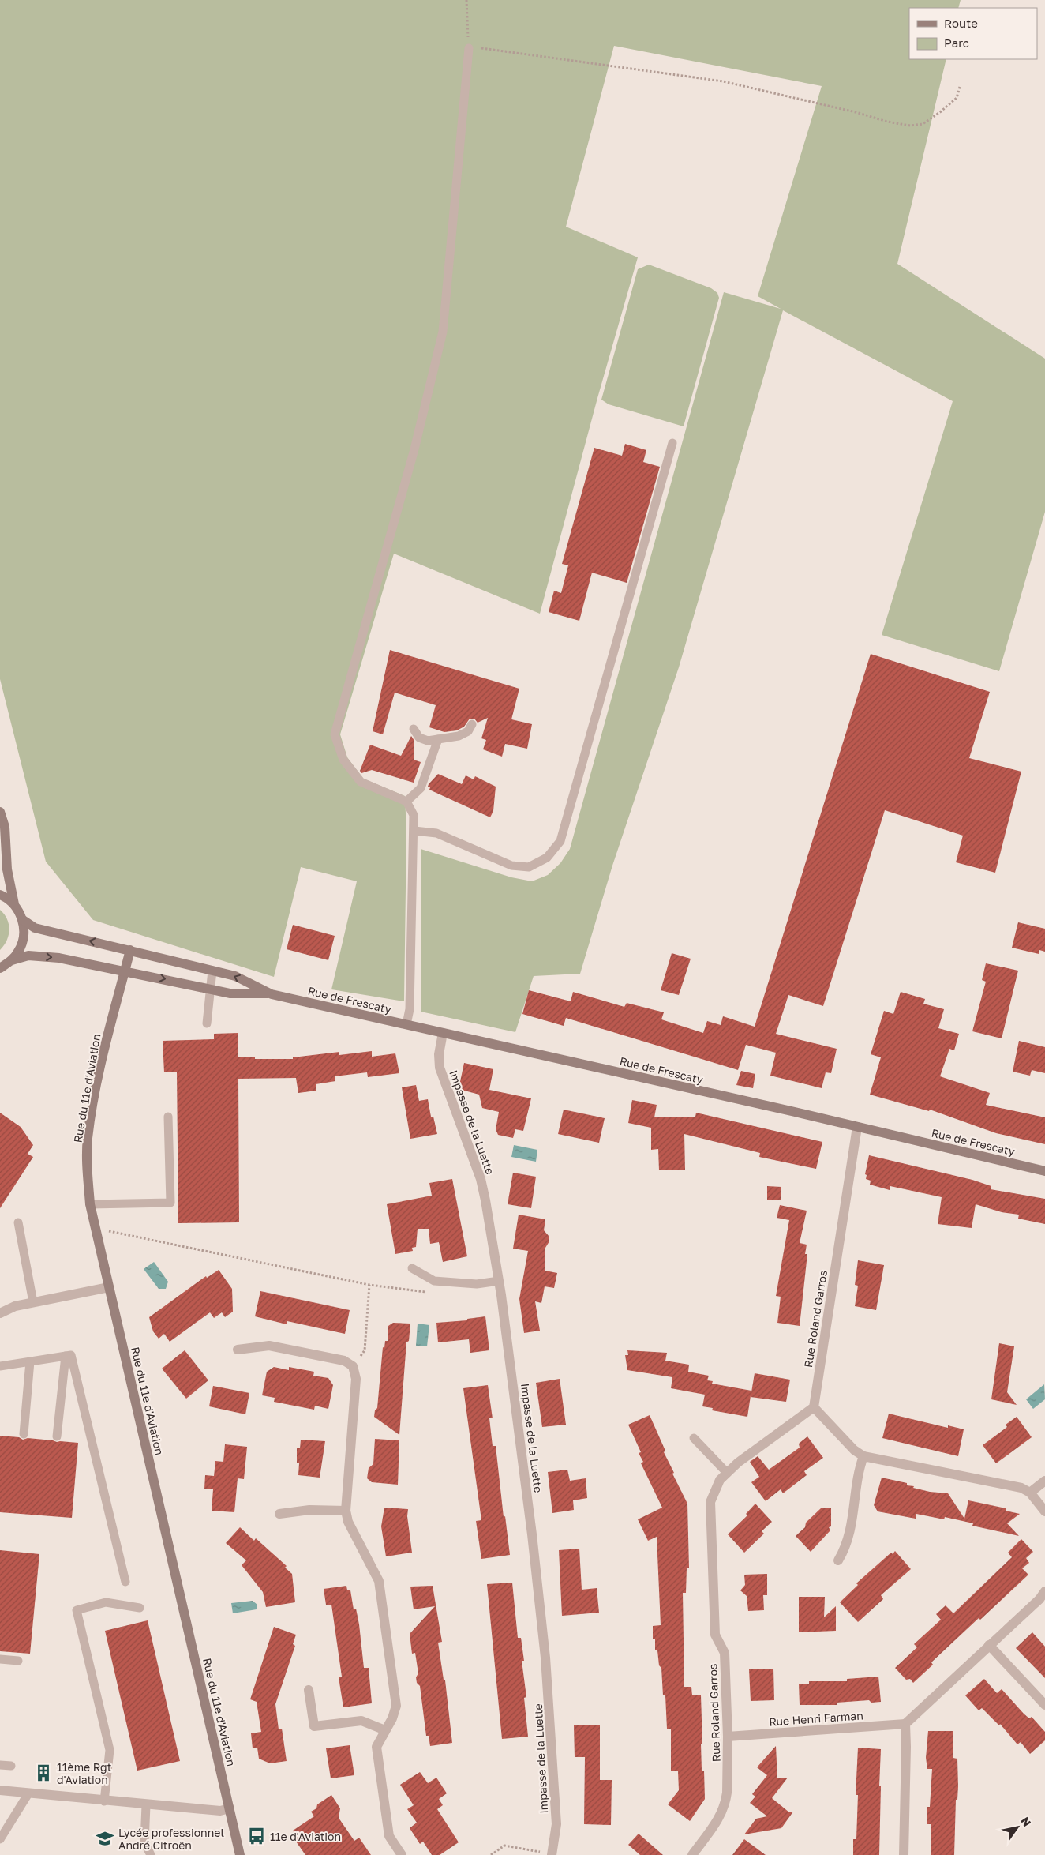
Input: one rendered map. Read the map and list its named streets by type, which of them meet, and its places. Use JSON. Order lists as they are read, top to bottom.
{
  "streets": {
    "street": [
      "Rue de Frescaty",
      "Rue du 11e d'Aviation",
      "Impasse de la Luette",
      "Rue Roland Garros",
      "Rue Henri Farman"
    ]
  },
  "crossings": [
    ["Rue de Frescaty", "Rue du 11e d'Aviation"],
    ["Rue de Frescaty", "Impasse de la Luette"],
    ["Rue de Frescaty", "Rue Roland Garros"],
    ["Rue Roland Garros", "Rue Henri Farman"]
  ],
  "places": {
    "building": ["11ème Rgt d'Aviation"],
    "bus stop": ["11e d'Aviation"],
    "school or university": ["Lycée professionnel André Citroën"]
  },
  "legend": ["Route", "Parc"],
  "north": "top right"
}
